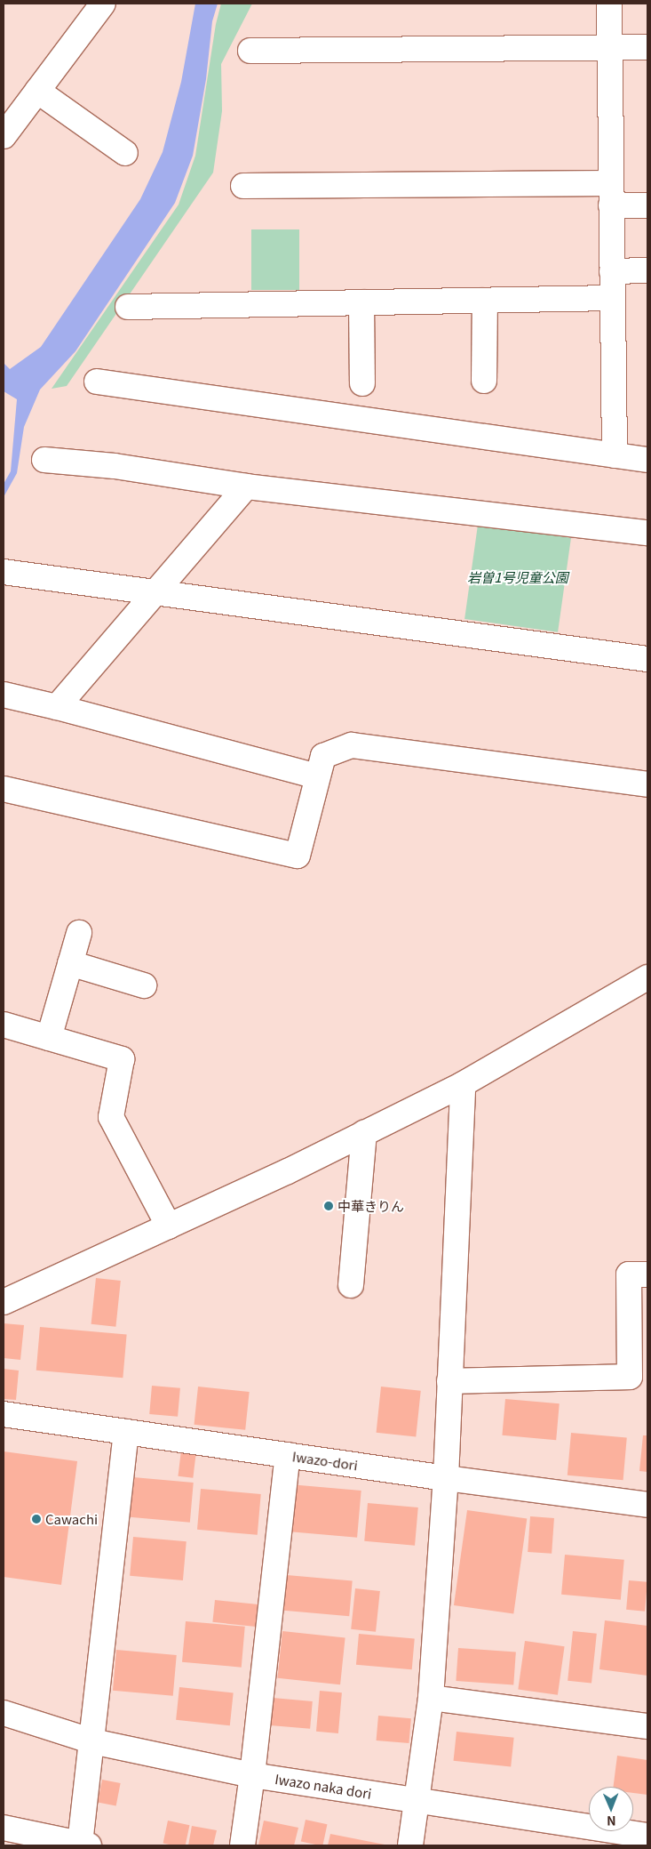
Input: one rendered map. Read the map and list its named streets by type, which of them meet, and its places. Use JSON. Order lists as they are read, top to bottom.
{
  "streets": {
    "street": ["Iwazo-dori", "Iwazo naka dori"]
  },
  "parks": ["岩曽1号児童公園"],
  "places": ["中華きりん", "Cawachi"],
  "north": "bottom"
}
